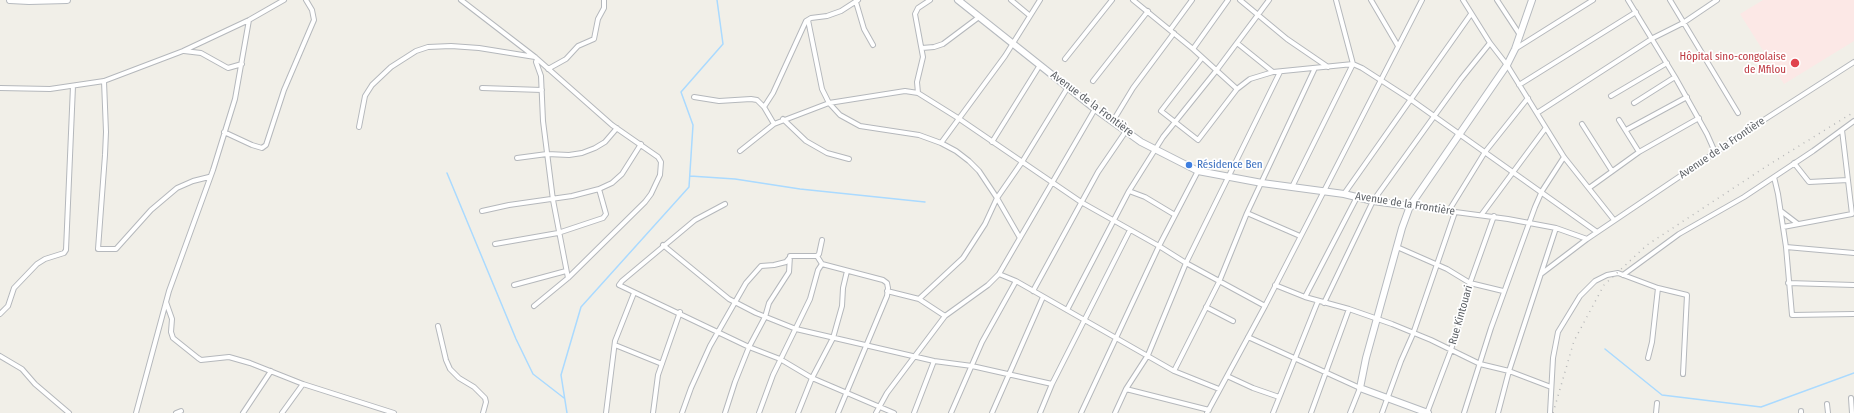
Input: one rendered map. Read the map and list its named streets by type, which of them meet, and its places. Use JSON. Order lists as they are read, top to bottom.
{
  "streets": {
    "street": ["Avenue de la Frontière", "Rue Kintouari"]
  },
  "crossings": [
    ["Avenue de la Frontière", "Rue Kintouari"]
  ],
  "places": ["Hôpital sino-congolaise de Mfilou", "Résidence Ben"]
}
